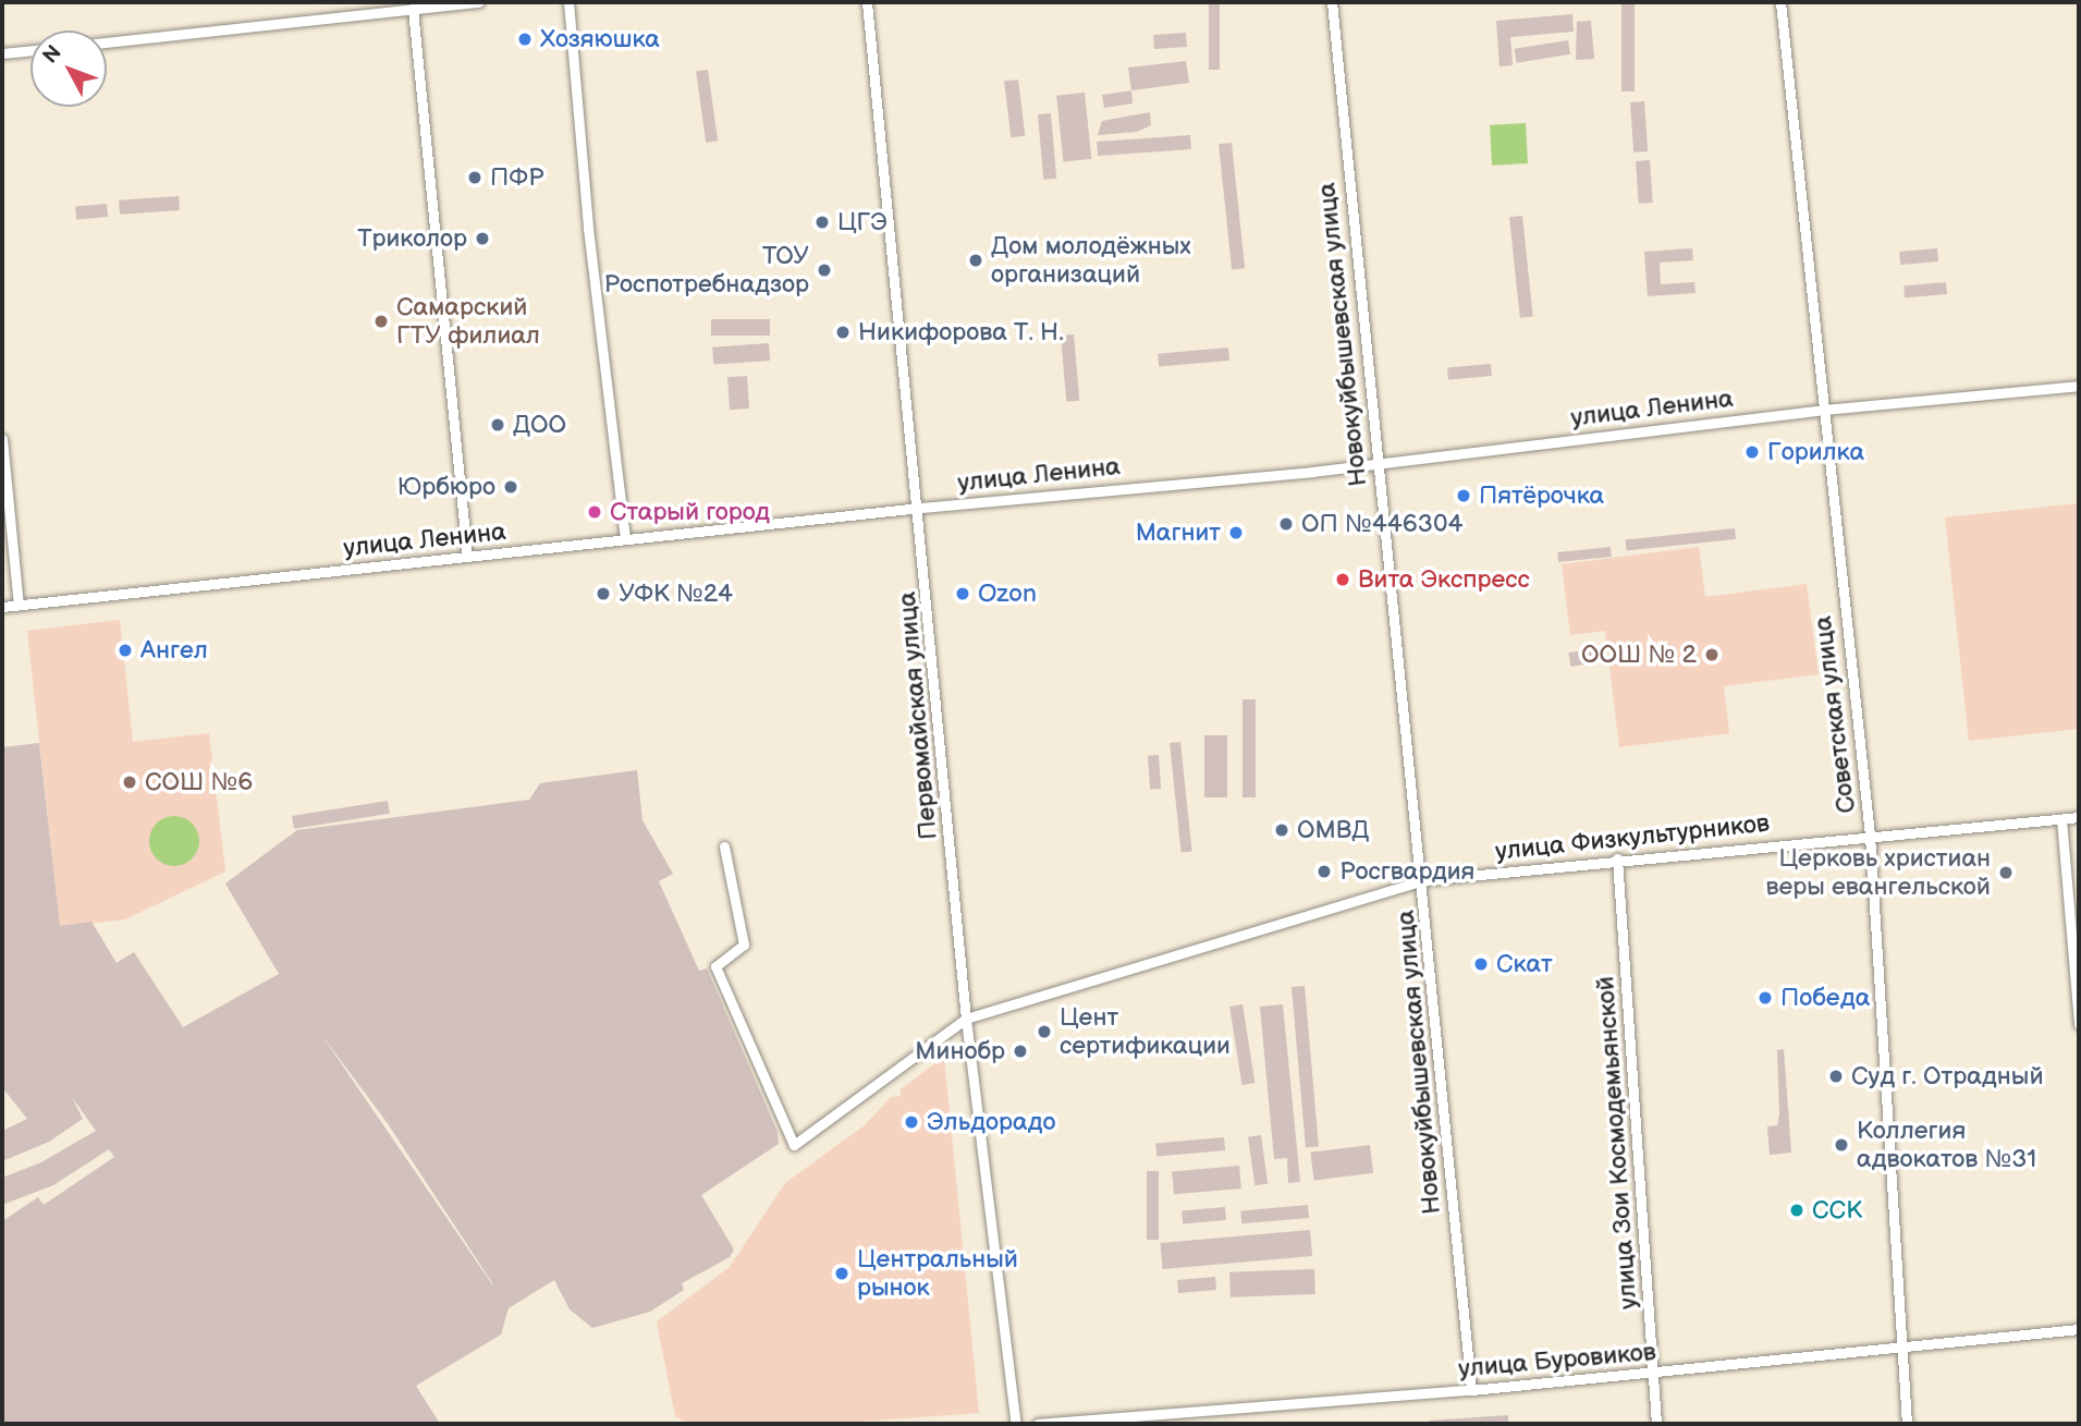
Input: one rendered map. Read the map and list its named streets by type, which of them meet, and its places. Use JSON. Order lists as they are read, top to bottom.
{
  "streets": {
    "street": [
      "Новокуйбышевская улица",
      "улица Ленина",
      "Советская улица",
      "Первомайская улица",
      "улица Физкультурников",
      "улица Зои Космодемьянской",
      "улица Буровиков"
    ]
  },
  "crossings": [
    ["Новокуйбышевская улица", "улица Ленина"],
    ["Новокуйбышевская улица", "улица Физкультурников"],
    ["Новокуйбышевская улица", "улица Буровиков"],
    ["улица Ленина", "Советская улица"],
    ["улица Ленина", "Первомайская улица"],
    ["Советская улица", "улица Физкультурников"],
    ["Советская улица", "улица Буровиков"],
    ["Первомайская улица", "улица Физкультурников"],
    ["улица Физкультурников", "улица Зои Космодемьянской"],
    ["улица Зои Космодемьянской", "улица Буровиков"]
  ],
  "places": [
    "Хозяюшка",
    "ПФР",
    "ЦГЭ",
    "Триколор",
    "Дом молодёжных организаций",
    "ТОУ Роспотребнадзор",
    "Самарский ГТУ филиал",
    "Никифорова Т. Н.",
    "ДОО",
    "Горилка",
    "Юрбюро",
    "Пятёрочка",
    "Старый город",
    "ОП №446304",
    "Магнит",
    "Вита Экспресс",
    "УФК №24",
    "Ozon",
    "Ангел",
    "ООШ № 2",
    "СОШ №6",
    "ОМВД",
    "Росгвардия",
    "Церковь христиан веры евангельской",
    "Скат",
    "Победа",
    "Цент сертификации",
    "Минобр",
    "Суд г. Отрадный",
    "Эльдорадо",
    "Коллегия адвокатов №31",
    "ССК",
    "Центральный рынок"
  ],
  "north": "top left"
}
